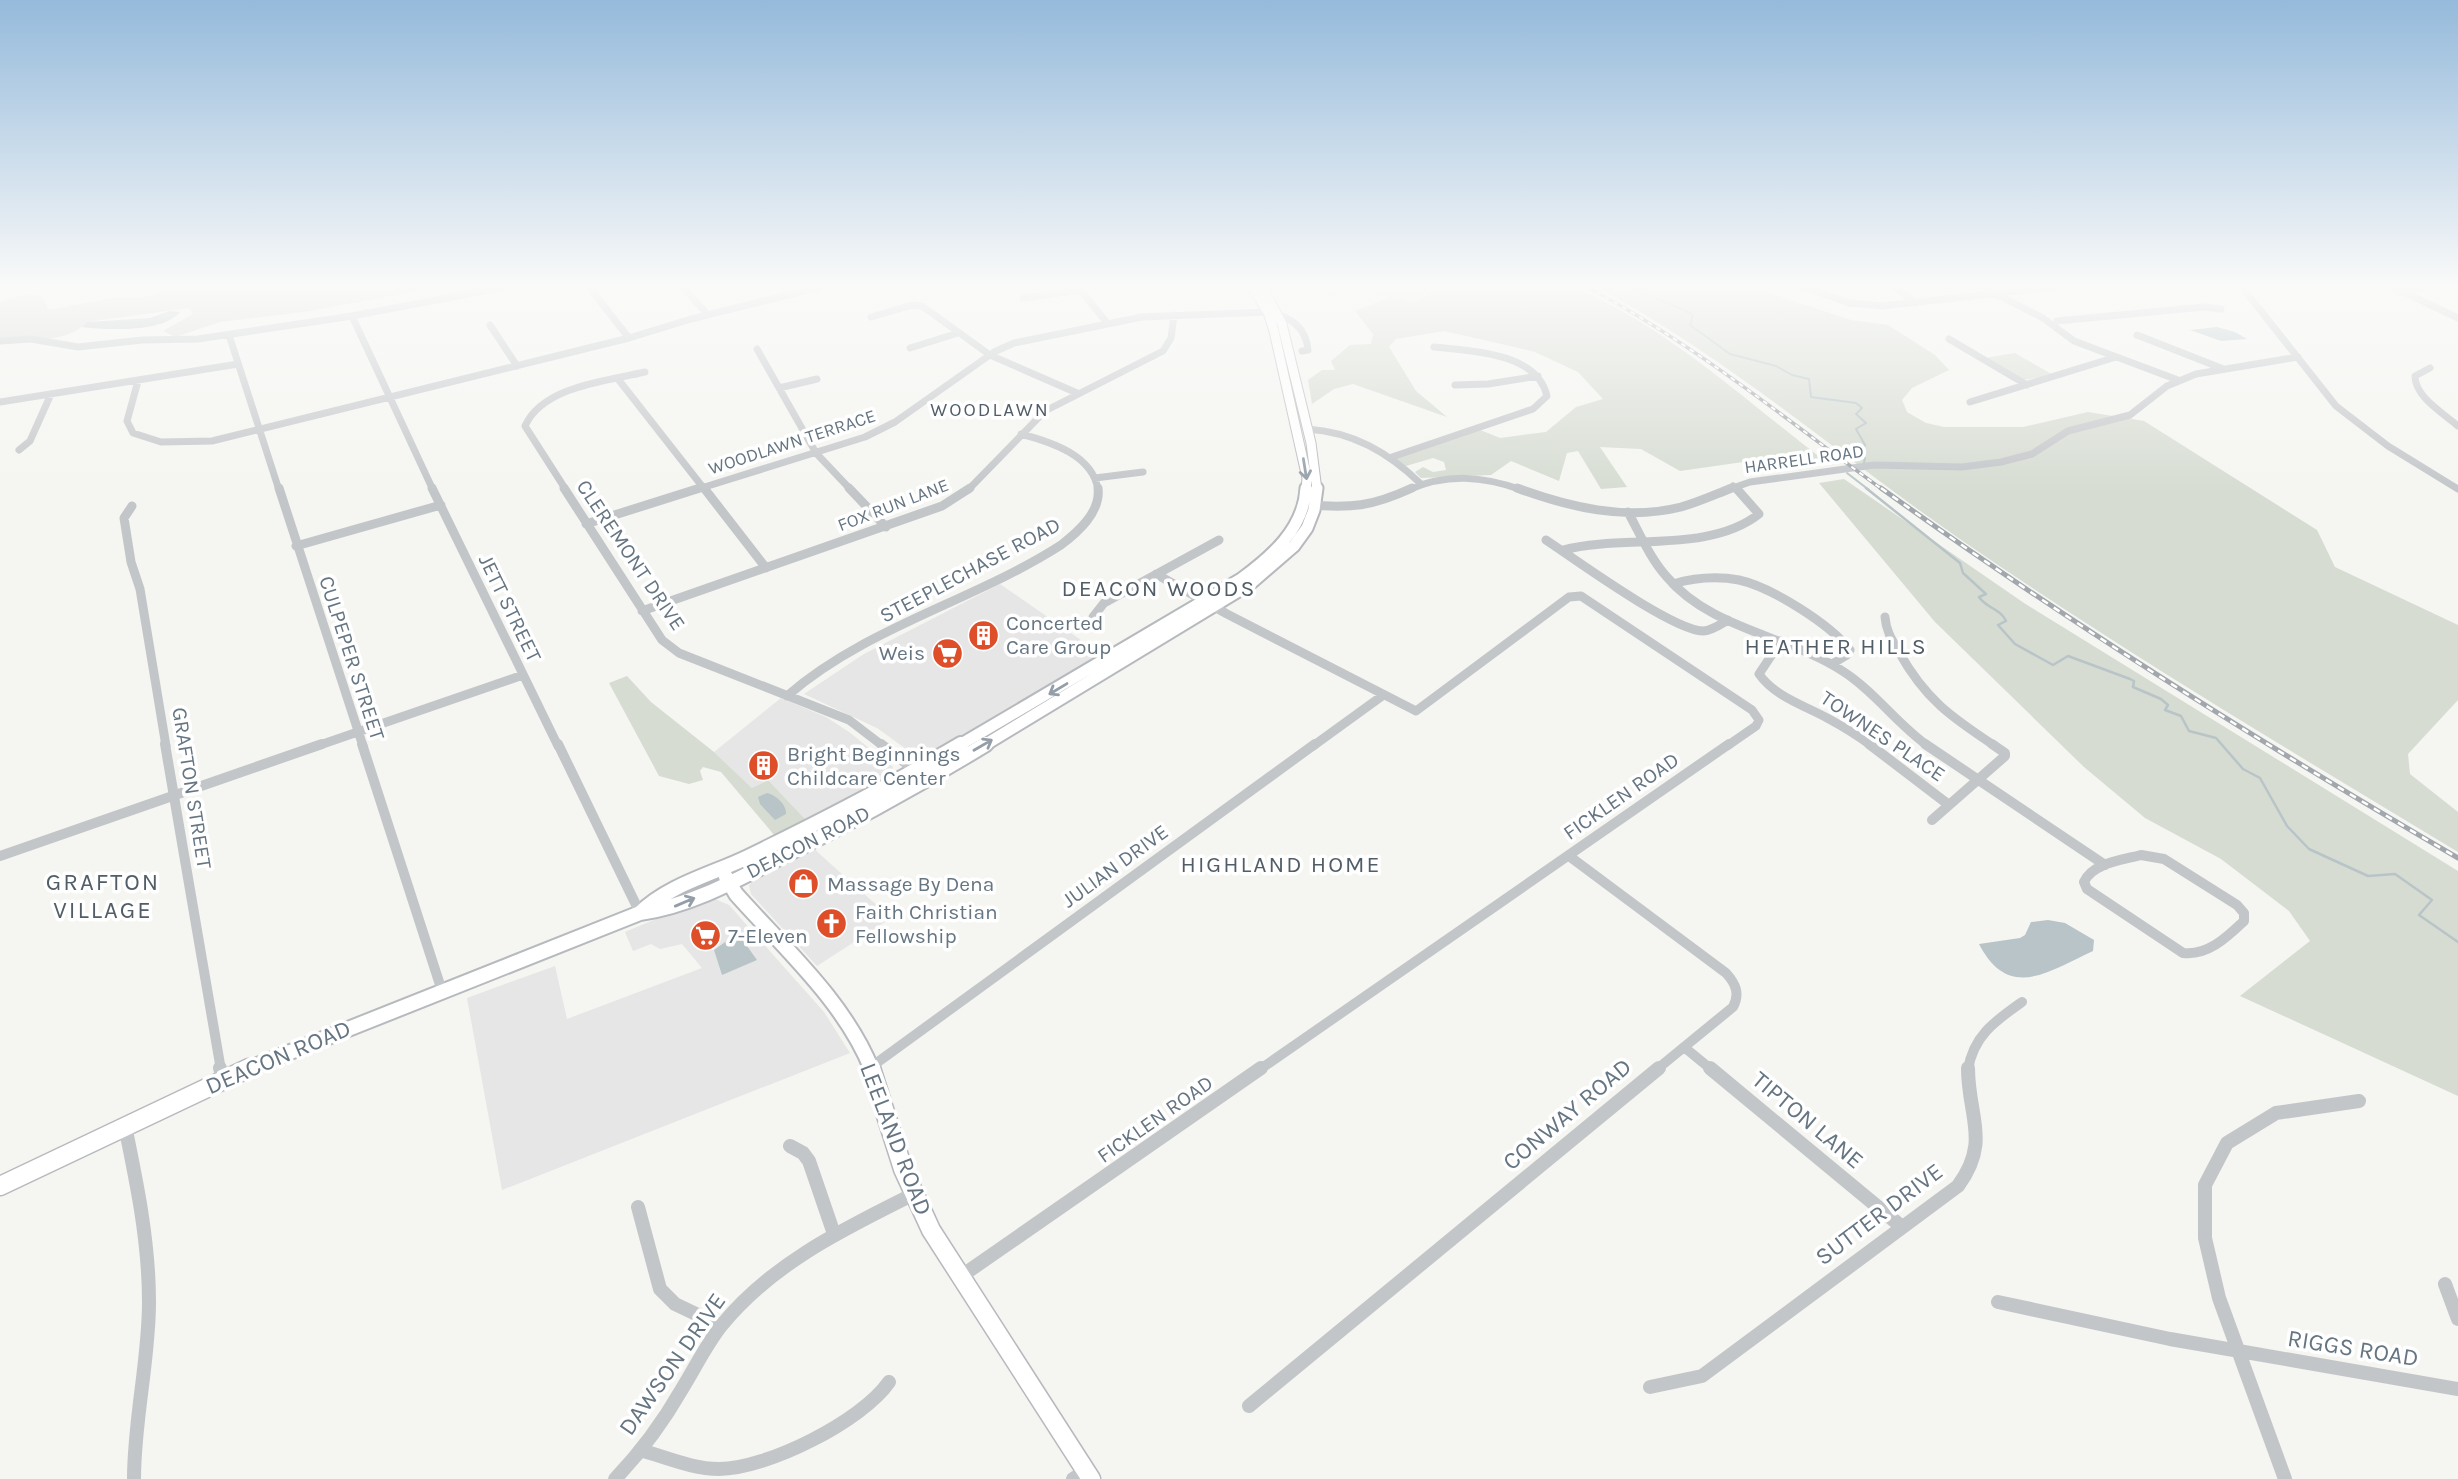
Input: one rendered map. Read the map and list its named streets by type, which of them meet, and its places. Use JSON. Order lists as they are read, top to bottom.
{
  "streets": {
    "main road": ["DEACON ROAD", "LEELAND ROAD"],
    "street": [
      "WOODLAWN TERRACE",
      "HARRELL ROAD",
      "FOX RUN LANE",
      "CLEREMONT DRIVE",
      "STEEPLECHASE ROAD",
      "JETT STREET",
      "CULPEPER STREET",
      "TOWNES PLACE",
      "GRAFTON STREET",
      "FICKLEN ROAD",
      "JULIAN DRIVE",
      "CONWAY ROAD",
      "TIPTON LANE",
      "SUTTER DRIVE",
      "RIGGS ROAD",
      "DAWSON DRIVE"
    ]
  },
  "crossings": [
    ["WOODLAWN TERRACE", "CLEREMONT DRIVE"],
    ["HARRELL ROAD", "DEACON ROAD"],
    ["FOX RUN LANE", "CLEREMONT DRIVE"],
    ["CLEREMONT DRIVE", "STEEPLECHASE ROAD"],
    ["CLEREMONT DRIVE", "DEACON ROAD"],
    ["JETT STREET", "DEACON ROAD"],
    ["CULPEPER STREET", "DEACON ROAD"],
    ["GRAFTON STREET", "DEACON ROAD"],
    ["FICKLEN ROAD", "DEACON ROAD"],
    ["FICKLEN ROAD", "JULIAN DRIVE"],
    ["FICKLEN ROAD", "CONWAY ROAD"],
    ["FICKLEN ROAD", "LEELAND ROAD"],
    ["DEACON ROAD", "LEELAND ROAD"],
    ["JULIAN DRIVE", "LEELAND ROAD"],
    ["CONWAY ROAD", "TIPTON LANE"],
    ["TIPTON LANE", "SUTTER DRIVE"],
    ["LEELAND ROAD", "DAWSON DRIVE"]
  ],
  "districts": [
    "WOODLAWN",
    "DEACON WOODS",
    "HEATHER HILLS",
    "HIGHLAND HOME",
    "GRAFTON VILLAGE"
  ],
  "places": {
    "building": ["Concerted Care Group", "Bright Beginnings Childcare Center"],
    "supermarket": ["Weis", "7-Eleven"],
    "shop": ["Massage By Dena"],
    "church": ["Faith Christian Fellowship"]
  }
}
